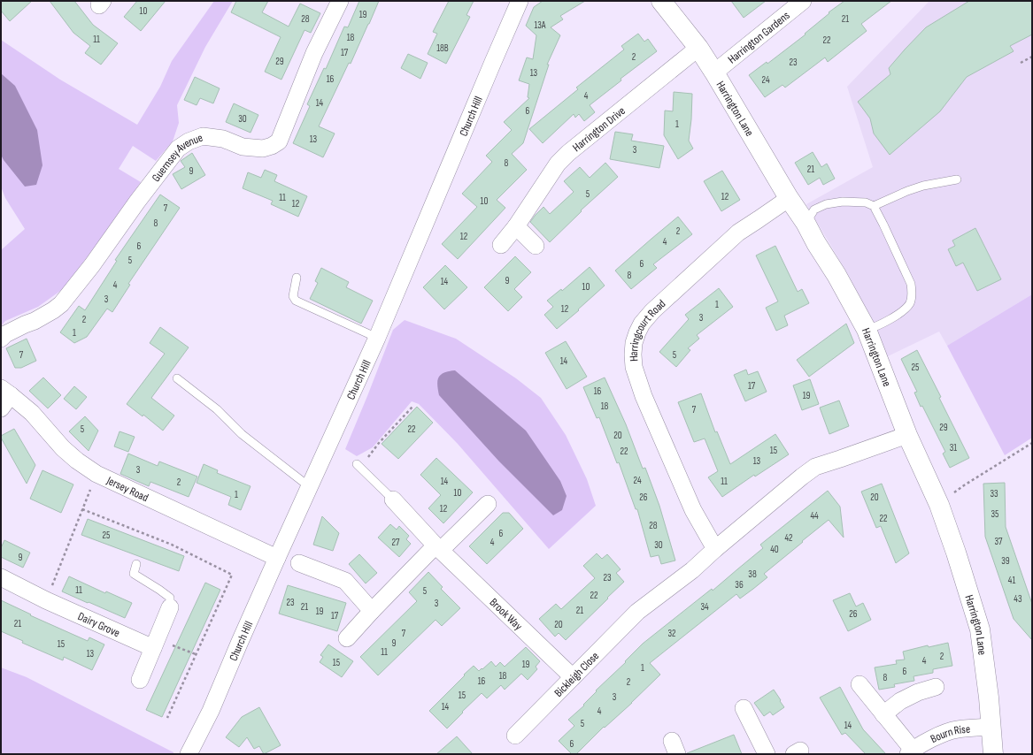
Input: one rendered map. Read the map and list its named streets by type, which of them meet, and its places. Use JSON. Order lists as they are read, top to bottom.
{
  "streets": {
    "street": [
      "Harrington Gardens",
      "Harrington Lane",
      "Church Hill",
      "Harrington Drive",
      "Guernsey Avenue",
      "Harringcourt Road",
      "Jersey Road",
      "Brook Way",
      "Dairy Grove",
      "Bickleigh Close",
      "Bourn Rise"
    ]
  },
  "crossings": [
    ["Harrington Gardens", "Harrington Lane"],
    ["Harrington Lane", "Harrington Drive"],
    ["Harrington Lane", "Harringcourt Road"],
    ["Harrington Lane", "Bourn Rise"],
    ["Church Hill", "Jersey Road"],
    ["Harringcourt Road", "Bickleigh Close"],
    ["Brook Way", "Bickleigh Close"]
  ],
  "house_numbers": [
    "10",
    "19",
    "28",
    "21",
    "13A",
    "18",
    "11",
    "22",
    "18B",
    "17",
    "2",
    "29",
    "23",
    "13",
    "16",
    "24",
    "4",
    "14",
    "6",
    "30",
    "1",
    "13",
    "3",
    "8",
    "21",
    "9",
    "5",
    "12",
    "11",
    "10",
    "12",
    "7",
    "8",
    "2",
    "12",
    "4",
    "6",
    "5",
    "6",
    "8",
    "9",
    "14",
    "4",
    "10",
    "3",
    "1",
    "12",
    "3",
    "2",
    "1",
    "7",
    "5",
    "14",
    "25",
    "17",
    "16",
    "19",
    "18",
    "7",
    "29",
    "5",
    "22",
    "20",
    "31",
    "15",
    "22",
    "13",
    "3",
    "24",
    "14",
    "11",
    "2",
    "10",
    "33",
    "1",
    "26",
    "20",
    "12",
    "35",
    "44",
    "22",
    "28",
    "6",
    "25",
    "42",
    "37",
    "27",
    "4",
    "30",
    "40",
    "9",
    "39",
    "38",
    "23",
    "41",
    "36",
    "11",
    "5",
    "22",
    "43",
    "23",
    "3",
    "21",
    "34",
    "21",
    "19",
    "26",
    "17",
    "21",
    "20",
    "7",
    "32",
    "9",
    "15",
    "11",
    "13",
    "2",
    "4",
    "15",
    "19",
    "1",
    "6",
    "18",
    "8",
    "16",
    "2",
    "15",
    "3",
    "14",
    "4",
    "5",
    "14",
    "6"
  ]
}
